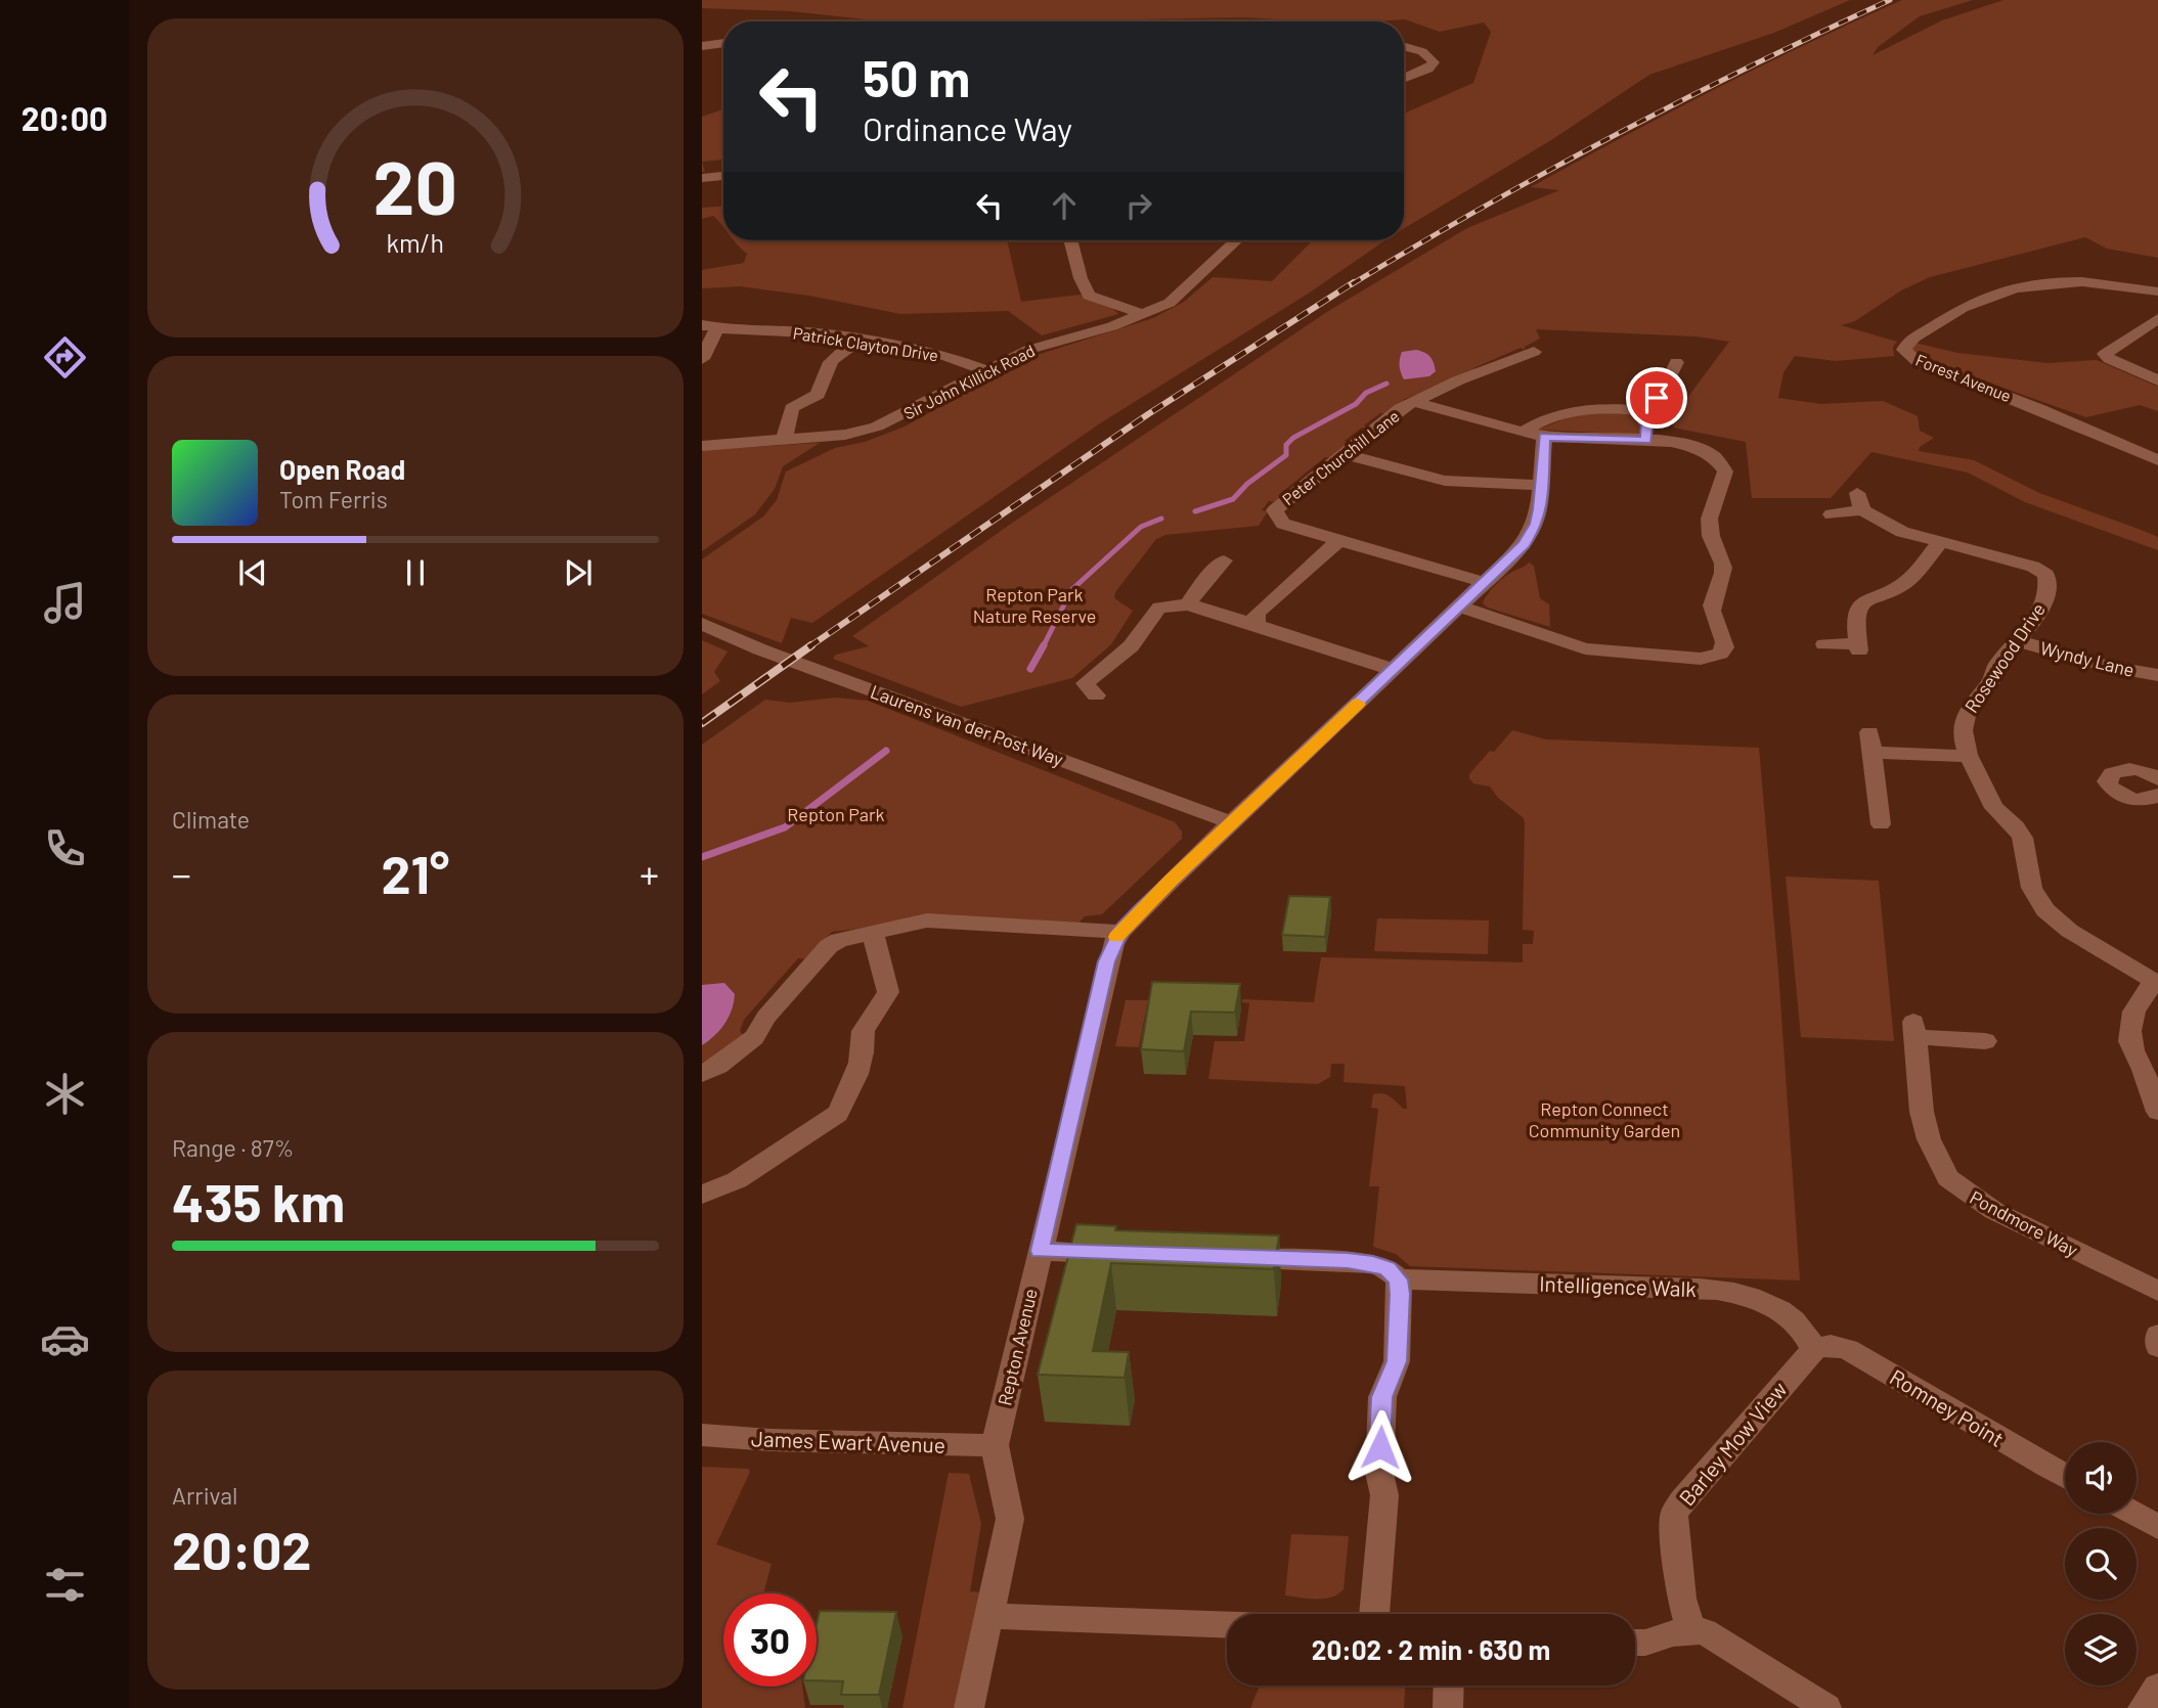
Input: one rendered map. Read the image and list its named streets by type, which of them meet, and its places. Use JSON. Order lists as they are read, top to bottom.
{
  "streets": {
    "street": [
      "Patrick Clayton Drive",
      "Forest Avenue",
      "Sir John Killick Road",
      "Peter Churchill Lane",
      "Rosewood Drive",
      "Wyndy Lane",
      "Laurens van der Post Way",
      "Pondmore Way",
      "Intelligence Walk",
      "Repton Avenue",
      "Romney Point",
      "James Ewart Avenue",
      "Barley Mow View"
    ]
  },
  "crossings": [
    ["Patrick Clayton Drive", "Sir John Killick Road"],
    ["Peter Churchill Lane", "Repton Avenue"],
    ["Rosewood Drive", "Wyndy Lane"],
    ["Laurens van der Post Way", "Repton Avenue"],
    ["Intelligence Walk", "Romney Point"],
    ["Intelligence Walk", "Barley Mow View"],
    ["Repton Avenue", "James Ewart Avenue"],
    ["Romney Point", "Barley Mow View"]
  ],
  "parks": ["Repton Park Nature Reserve", "Repton Park", "Repton Connect Community Garden"],
  "page": {
    "tabs": "20:00",
    "turn": ["50 m", "Ordinance Way"],
    "song": ["Open Road", "Tom Ferris"],
    "tile": [
      "Climate",
      ["Range · 87%", "435 km"],
      ["Arrival", "20:02"]
    ],
    "heat": ["−", "21°", "+"],
    "limit": "30",
    "trip": "20:02 · 2 min · 630 m",
    "gauge": ["20", "km/h"]
  }
}
